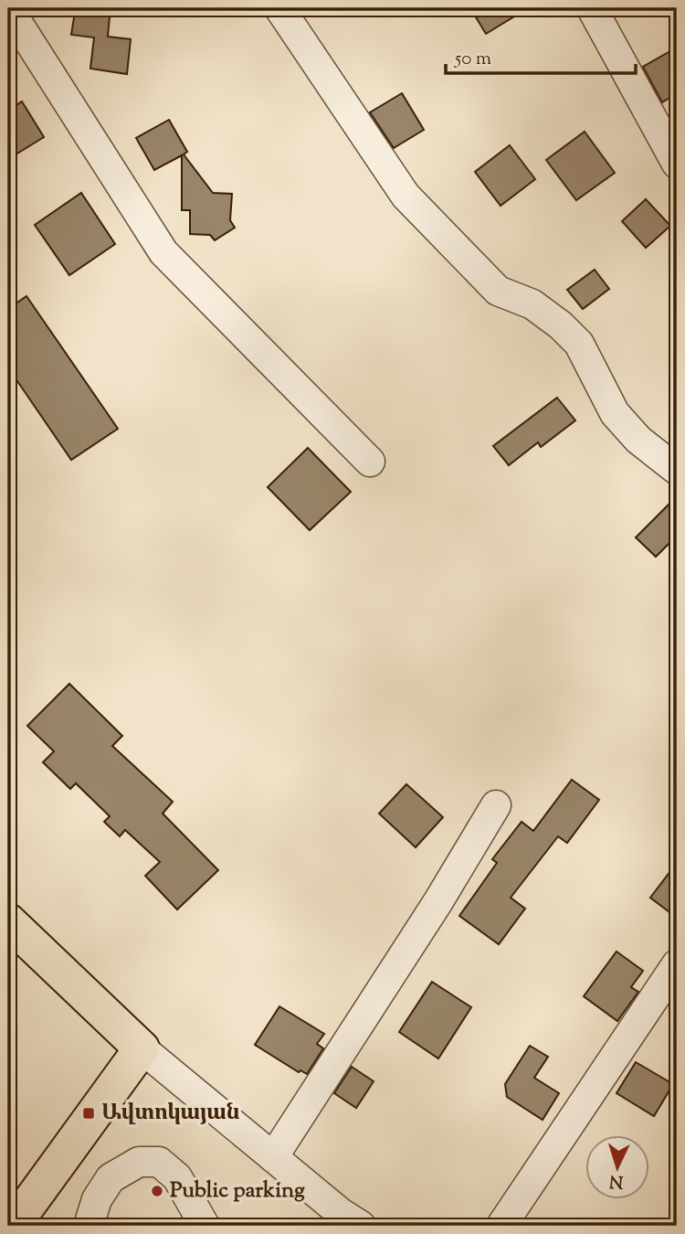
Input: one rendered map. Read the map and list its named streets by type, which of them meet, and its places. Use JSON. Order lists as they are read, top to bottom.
{
  "places": {
    "transit": ["Ավտոկայան"],
    "other": ["Public parking"]
  },
  "scale_bar": "50 m",
  "north": "bottom"
}
